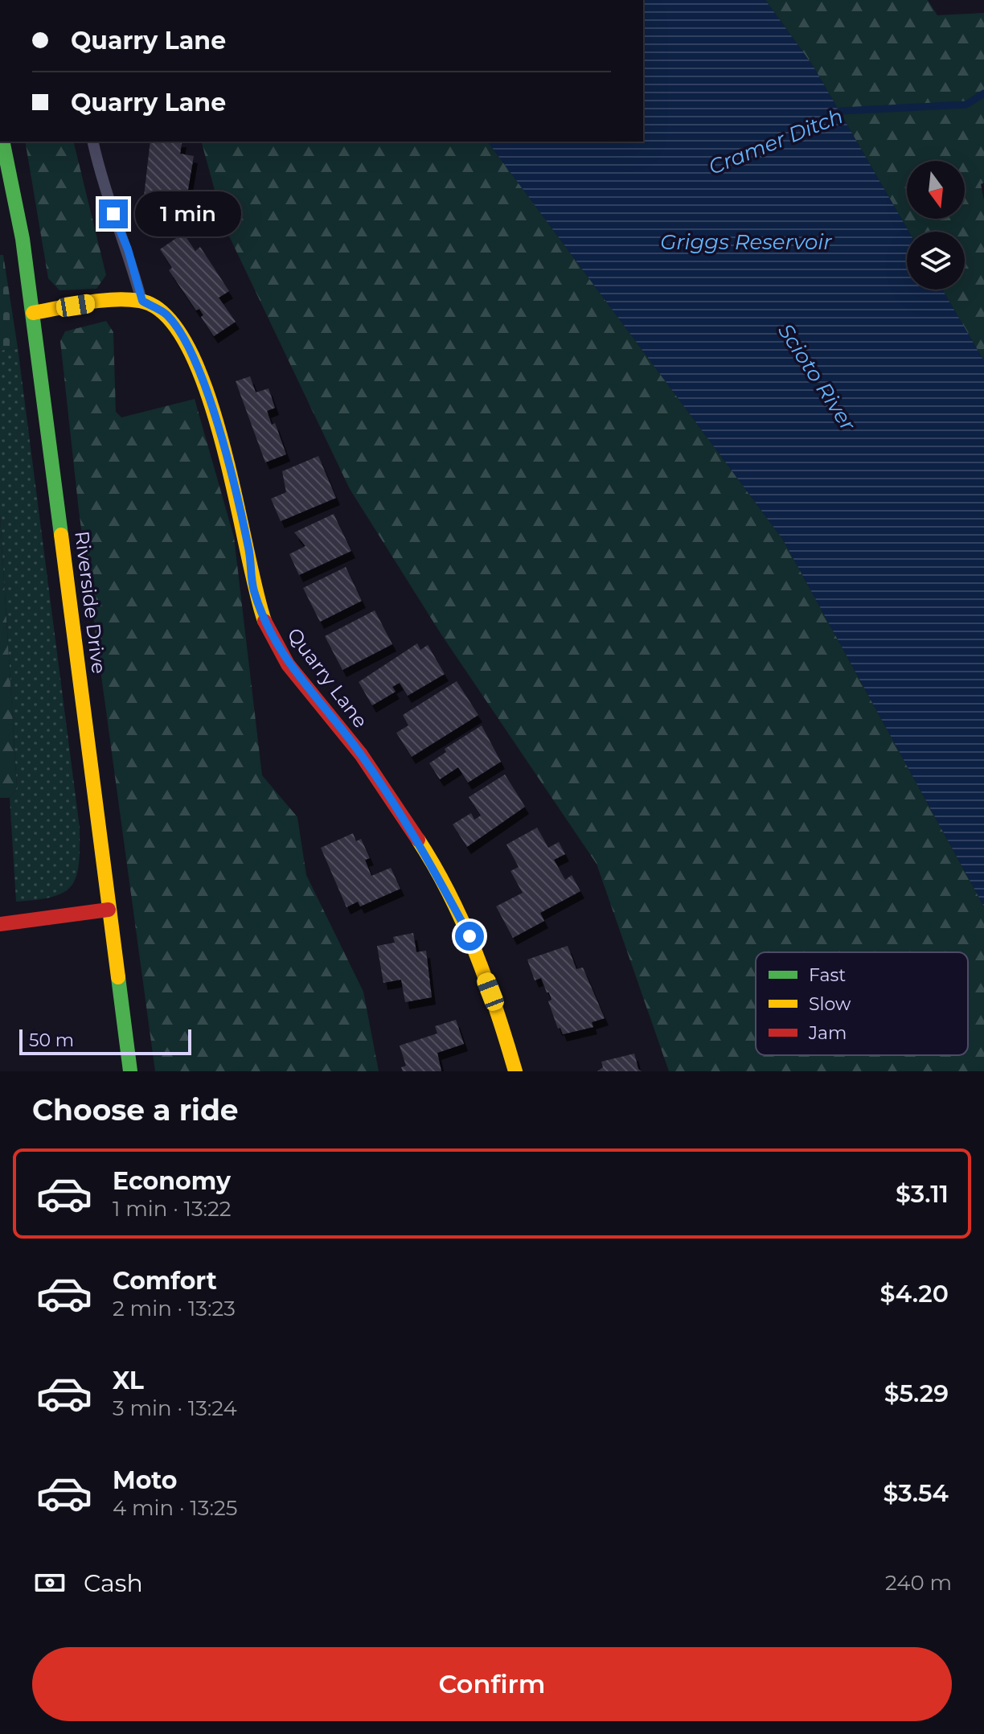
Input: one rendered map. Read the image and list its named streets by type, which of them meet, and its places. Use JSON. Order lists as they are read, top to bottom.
{
  "streets": {
    "street": ["Riverside Drive", "Quarry Lane"]
  },
  "water": ["Cramer Ditch", "Griggs Reservoir", "Scioto River"],
  "legend": ["Fast", "Slow", "Jam"],
  "scale_bar": "50 m",
  "north": "bottom",
  "page": {
    "banner": ["Quarry Lane", "Quarry Lane"],
    "bubble": "1 min",
    "scale": "50 m",
    "heading": "Choose a ride",
    "list": [
      {
        "name": "Economy",
        "note": "1 min · 13:22",
        "value": "$3.11"
      },
      {
        "name": "Comfort",
        "note": "2 min · 13:23",
        "value": "$4.20"
      },
      {
        "name": "XL",
        "note": "3 min · 13:24",
        "value": "$5.29"
      },
      {
        "name": "Moto",
        "note": "4 min · 13:25",
        "value": "$3.54"
      }
    ],
    "pay": ["Cash", "240 m"],
    "buttons": "Confirm"
  }
}
